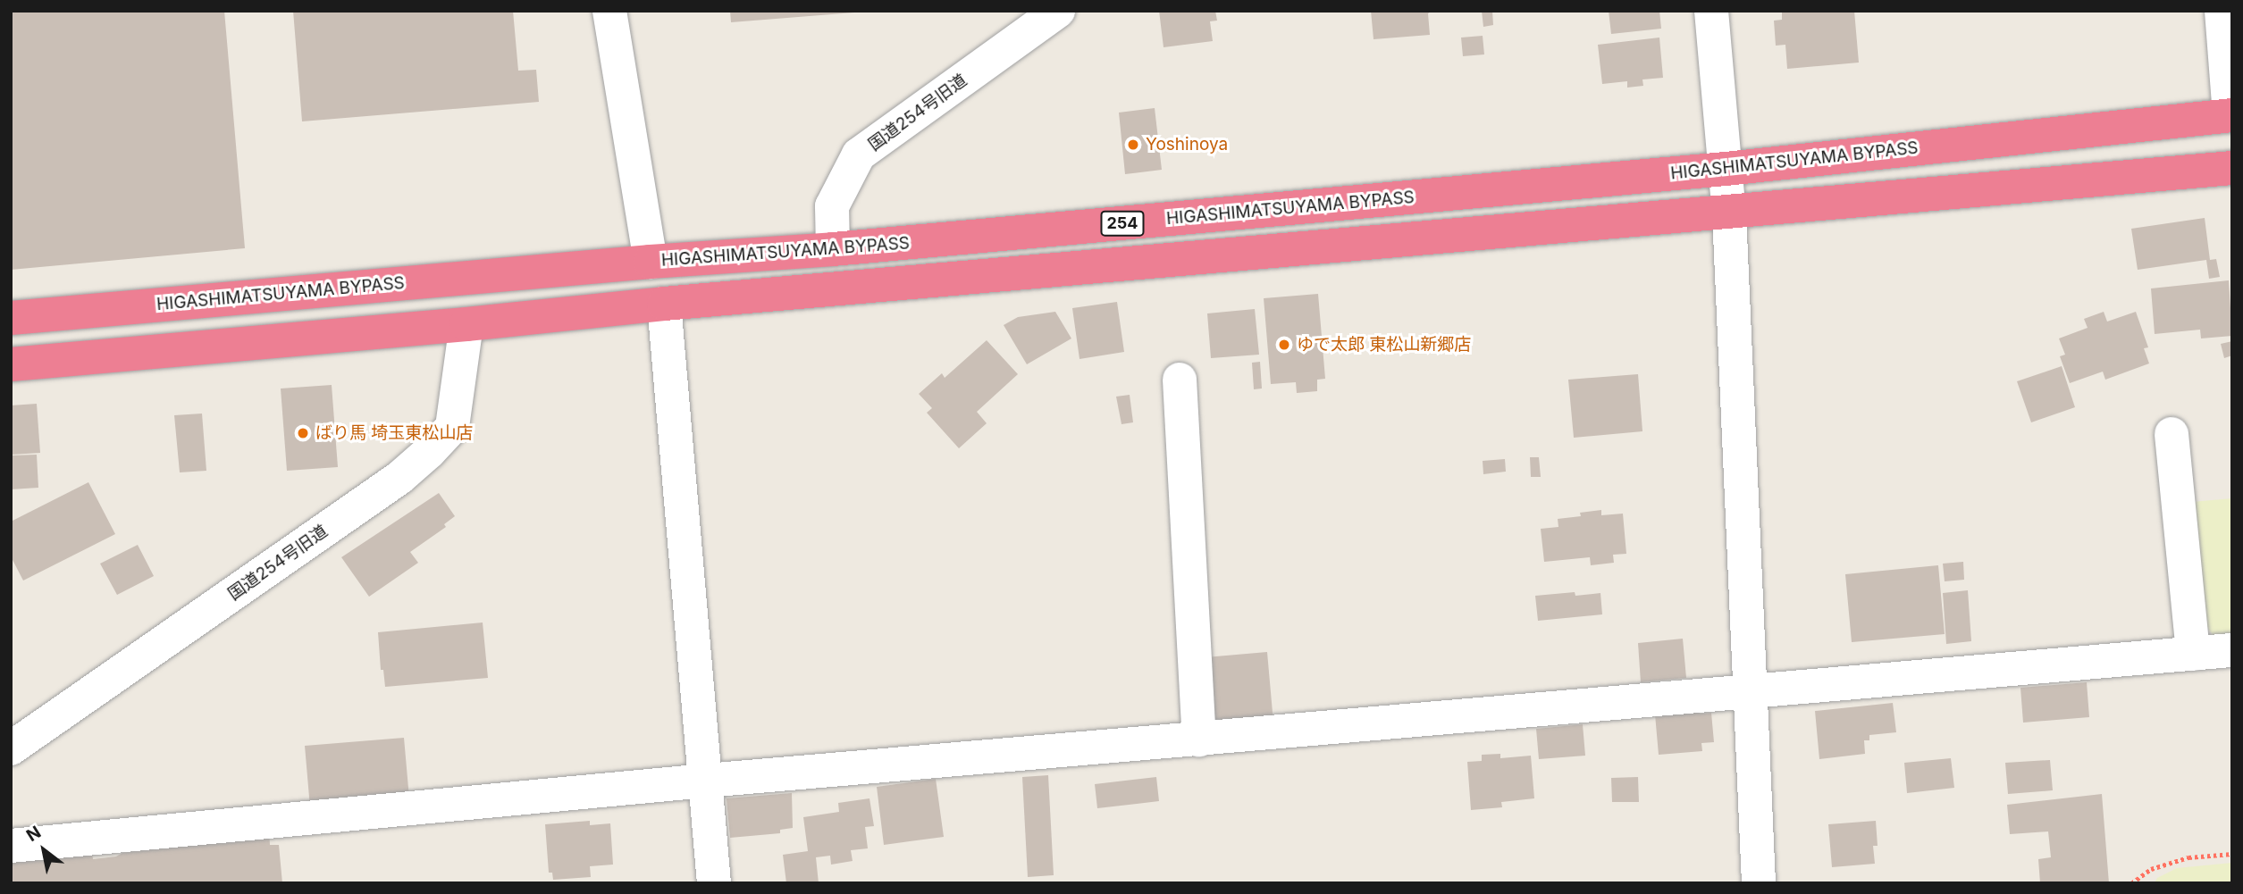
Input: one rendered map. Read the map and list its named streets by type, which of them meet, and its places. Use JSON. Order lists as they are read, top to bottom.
{
  "streets": {
    "highway": ["HIGASHIMATSUYAMA BYPASS", "254"],
    "street": ["国道254号旧道"]
  },
  "crossings": [
    ["国道254号旧道", "HIGASHIMATSUYAMA BYPASS"]
  ],
  "places": ["Yoshinoya", "ゆで太郎 東松山新郷店", "ばり馬 埼玉東松山店"],
  "north": "top left"
}
